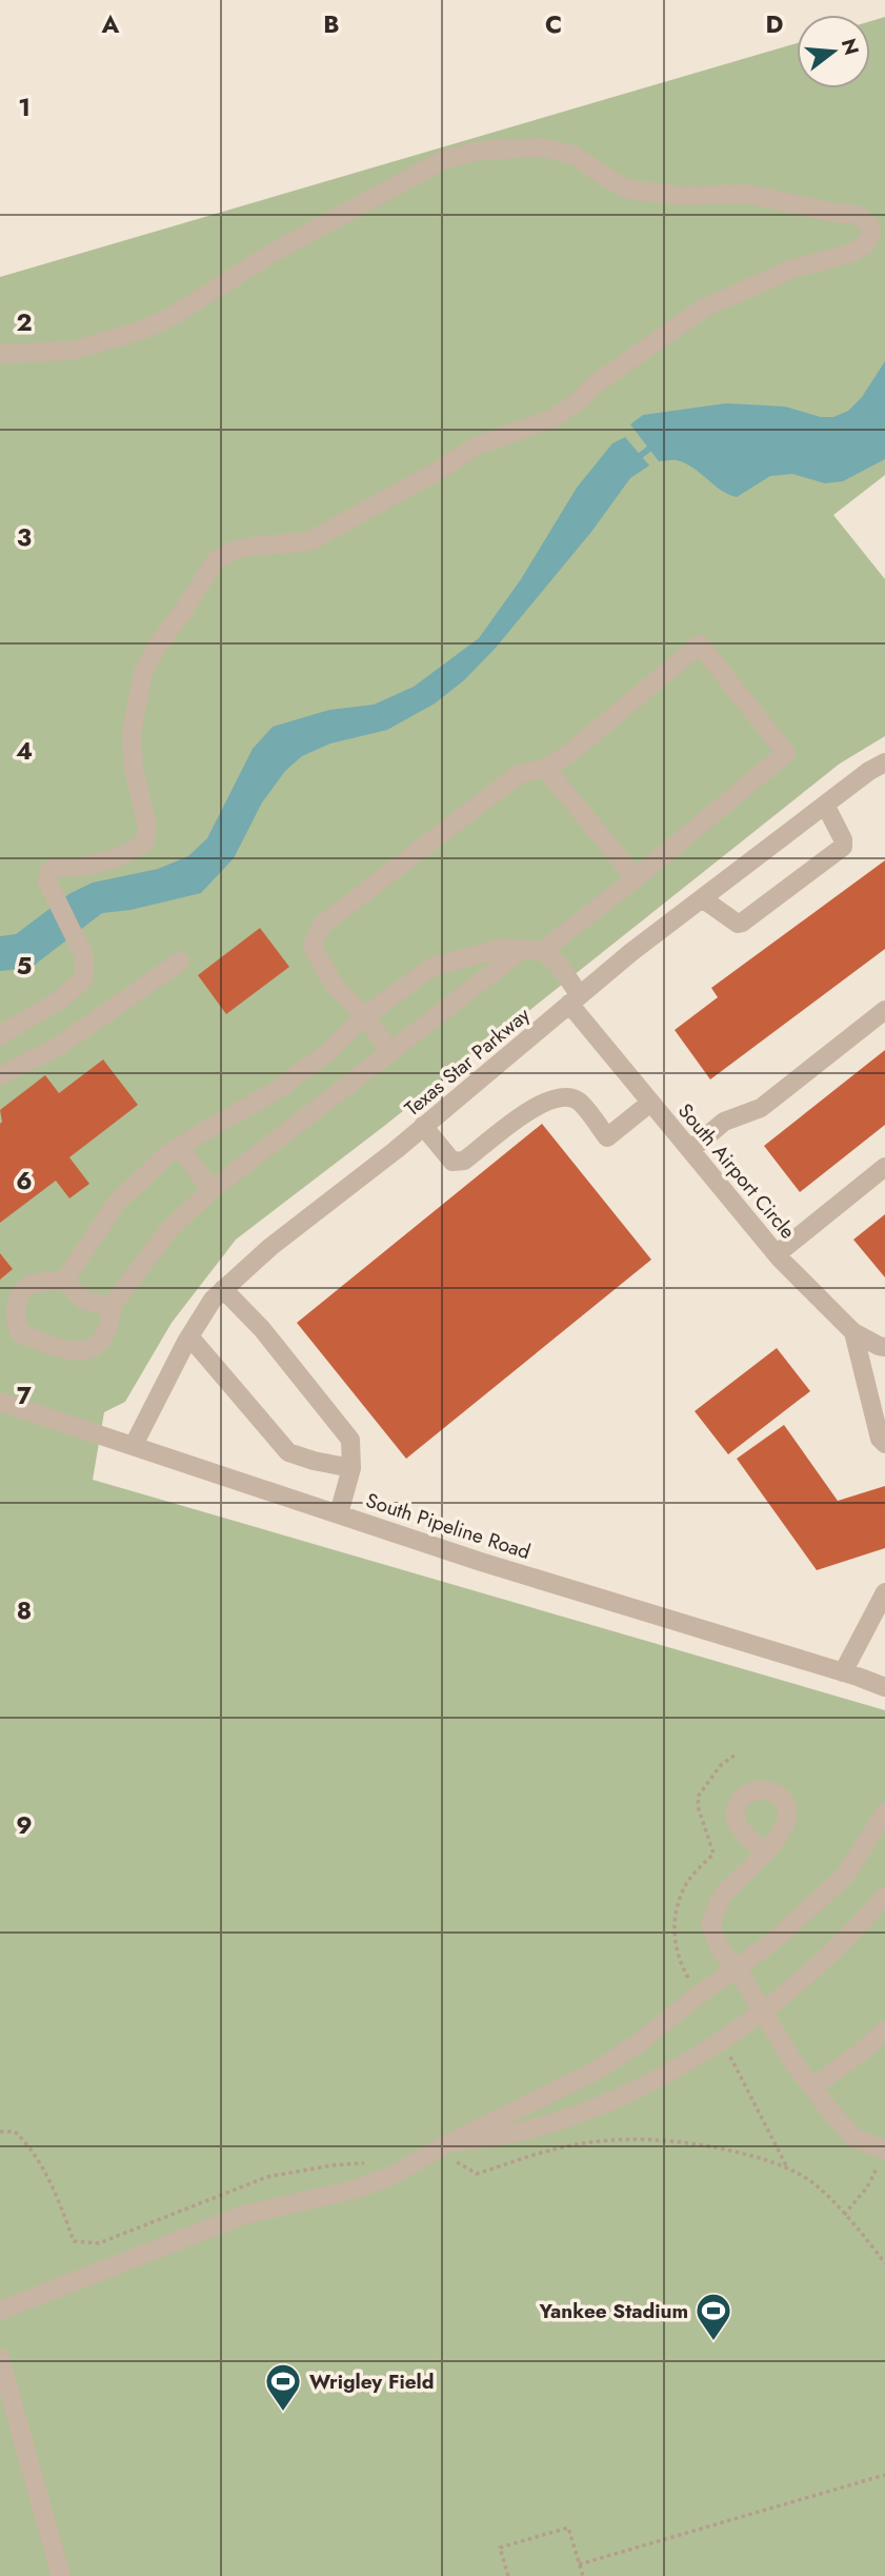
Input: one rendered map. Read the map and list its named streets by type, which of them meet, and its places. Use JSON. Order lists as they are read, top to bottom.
{
  "streets": {
    "street": ["Texas Star Parkway", "South Airport Circle", "South Pipeline Road"]
  },
  "crossings": [
    ["Texas Star Parkway", "South Airport Circle"],
    ["Texas Star Parkway", "South Pipeline Road"]
  ],
  "places": {
    "sports": ["Yankee Stadium", "Wrigley Field"]
  },
  "north": "right",
  "grid": {
    "columns": [
      "A",
      "B",
      "C",
      "D"
    ],
    "rows": [
      "1",
      "2",
      "3",
      "4",
      "5",
      "6",
      "7",
      "8",
      "9"
    ]
  }
}
